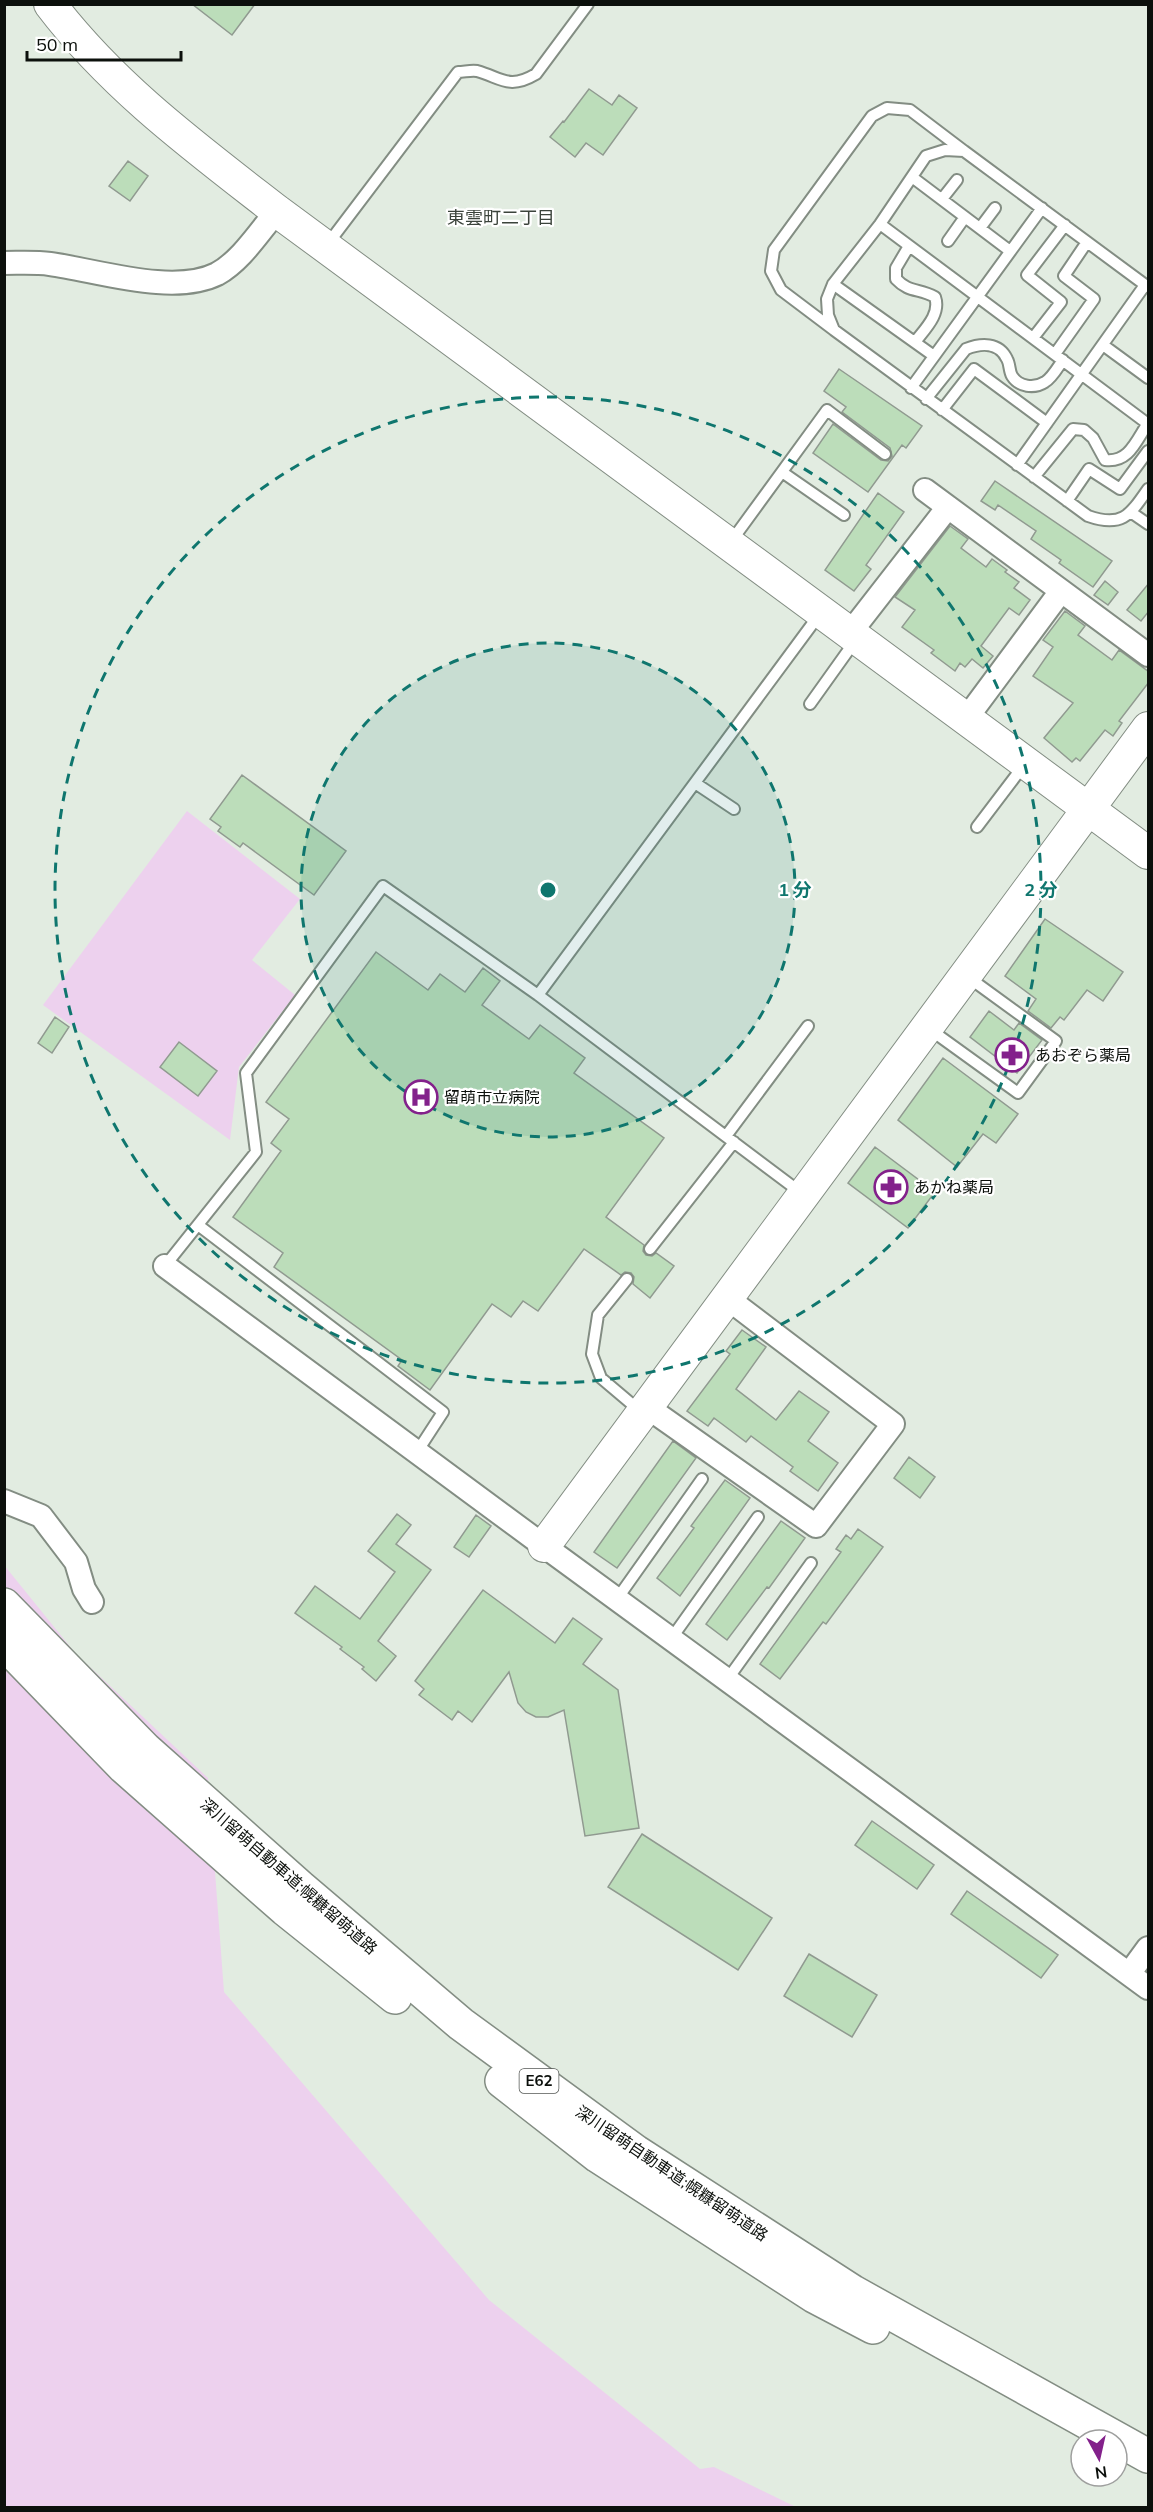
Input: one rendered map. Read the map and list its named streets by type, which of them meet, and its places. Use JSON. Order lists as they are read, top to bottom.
{
  "streets": {
    "highway": ["深川留萌自動車道;幌糠留萌道路", "E62"]
  },
  "districts": ["東雲町二丁目"],
  "places": {
    "pharmacy": ["あおぞら薬局", "あかね薬局"],
    "hospital": ["留萌市立病院"]
  },
  "scale_bar": "50 m",
  "north": "bottom",
  "rings": ["1 分", "2 分"]
}
